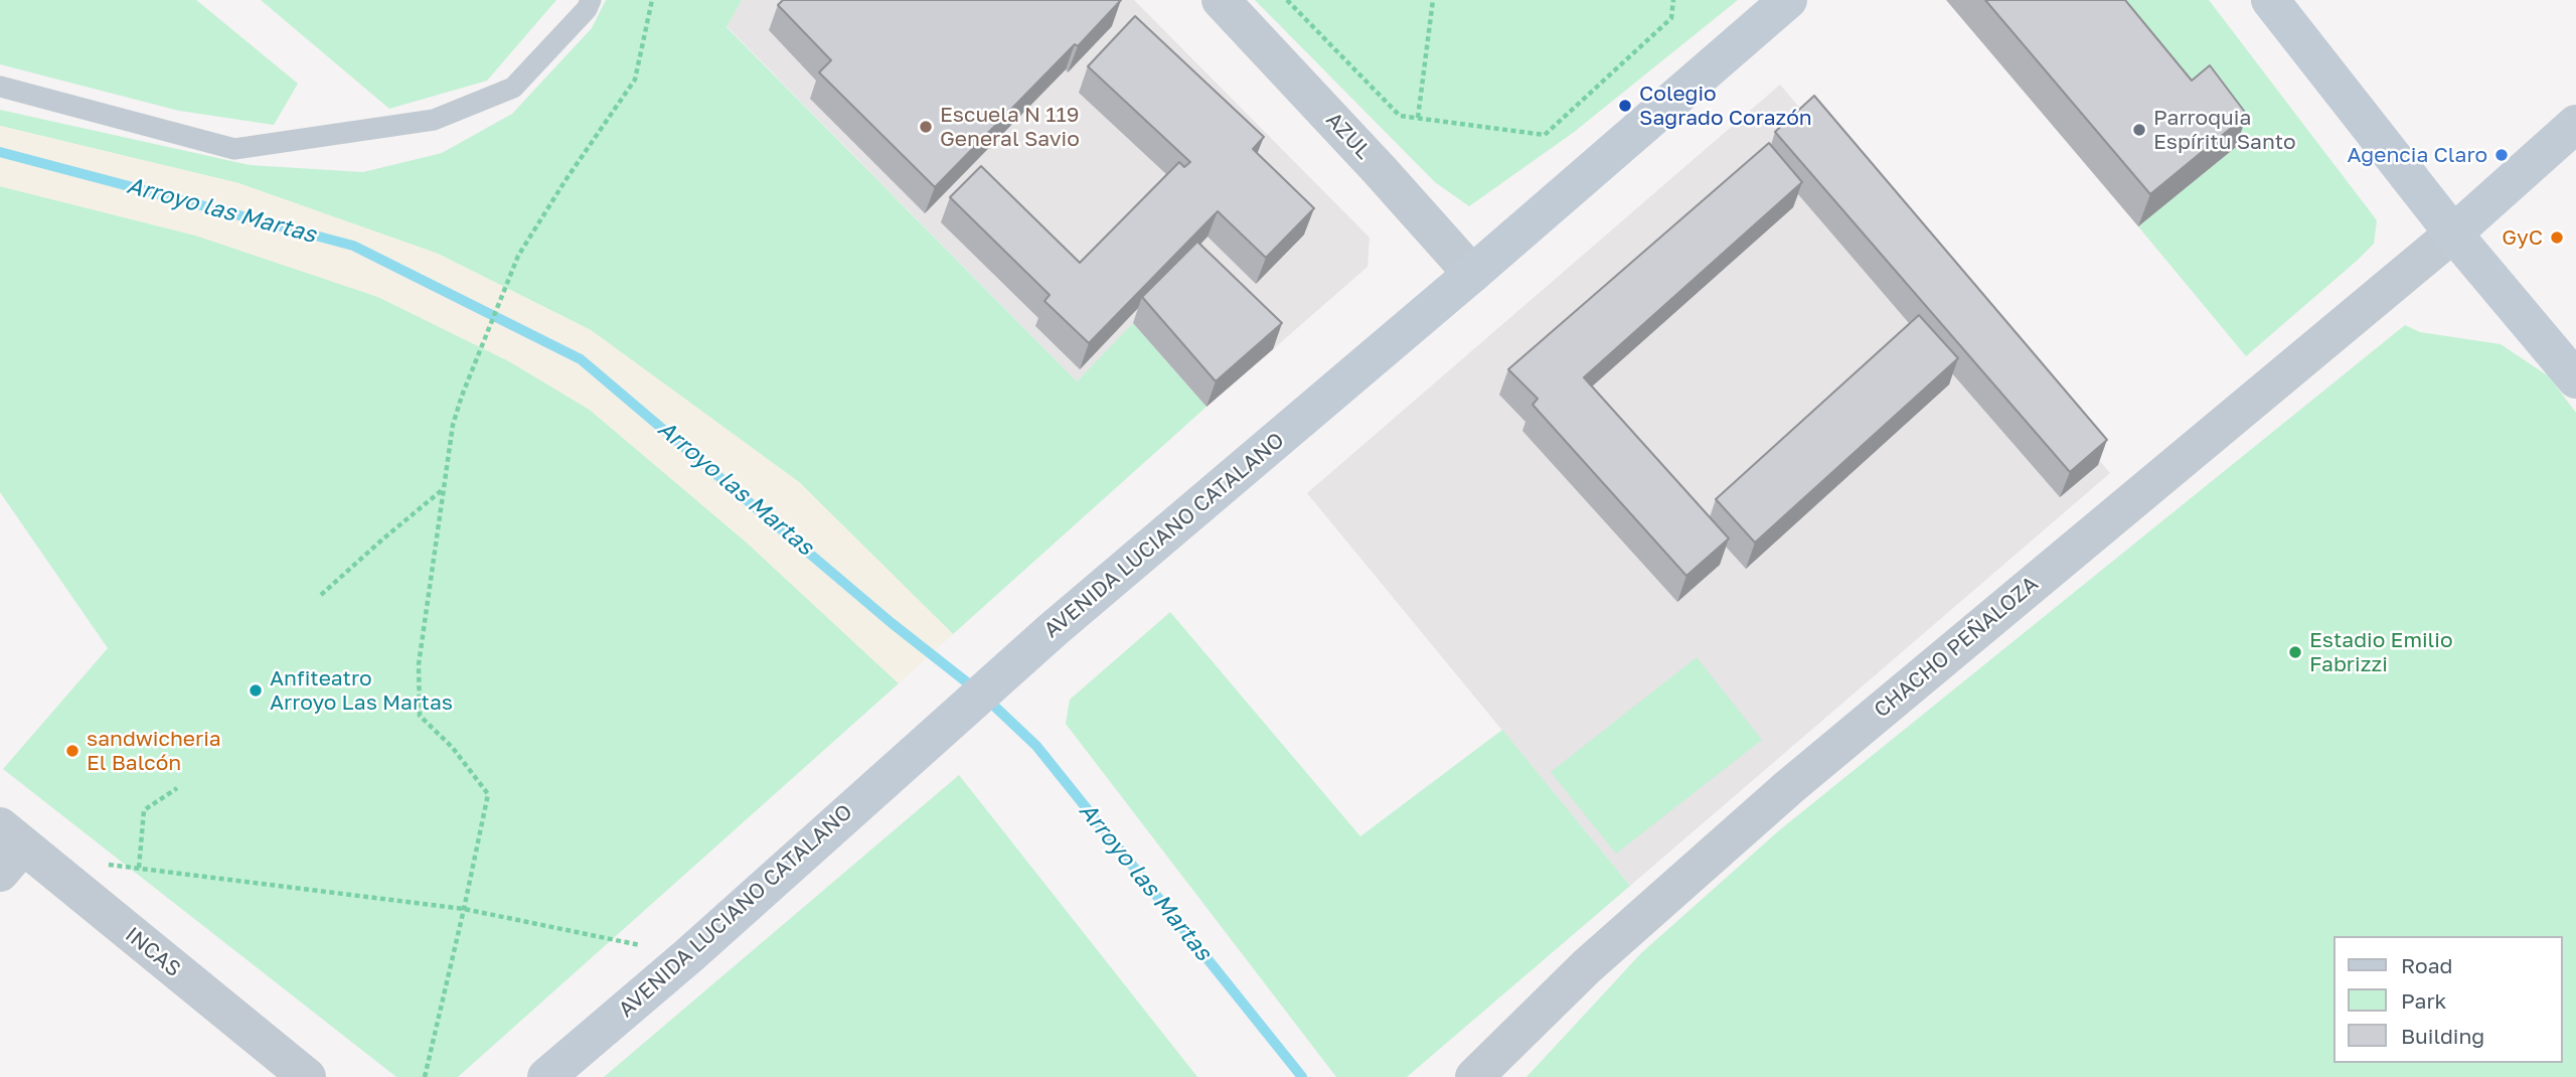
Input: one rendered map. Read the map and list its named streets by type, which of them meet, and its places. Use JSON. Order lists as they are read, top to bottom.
{
  "streets": {
    "main road": ["AVENIDA LUCIANO CATALANO"],
    "street": ["AZUL", "CHACHO PEÑALOZA", "INCAS"]
  },
  "crossings": [
    ["AZUL", "AVENIDA LUCIANO CATALANO"]
  ],
  "water": ["Arroyo las Martas"],
  "places": [
    "Colegio Sagrado Corazón",
    "Escuela N 119 General Savio",
    "Parroquia Espíritu Santo",
    "Agencia Claro",
    "GyC",
    "Estadio Emilio Fabrizzi",
    "Anfiteatro Arroyo Las Martas",
    "sandwicheria El Balcón"
  ],
  "legend": ["Road", "Park", "Building"]
}
